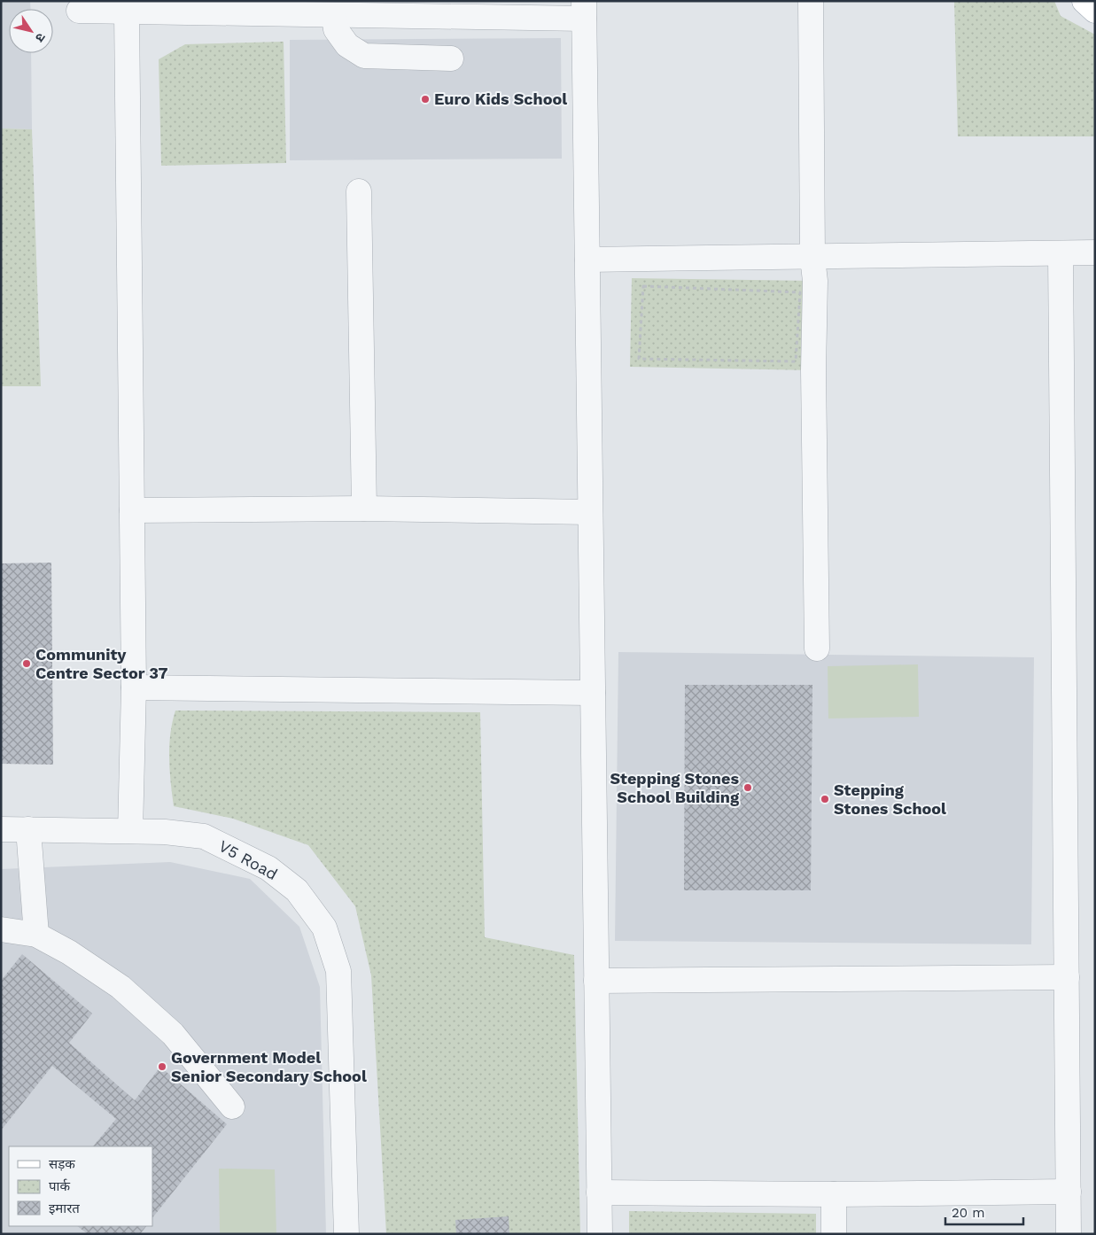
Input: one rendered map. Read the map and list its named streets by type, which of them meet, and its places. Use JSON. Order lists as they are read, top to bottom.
{
  "streets": {
    "street": ["V5 Road"]
  },
  "places": [
    "Euro Kids School",
    "Community Centre Sector 37",
    "Stepping Stones School Building",
    "Stepping Stones School",
    "Government Model Senior Secondary School"
  ],
  "legend": ["सड़क", "पार्क", "इमारत"],
  "scale_bar": "20 m",
  "north": "bottom right"
}
